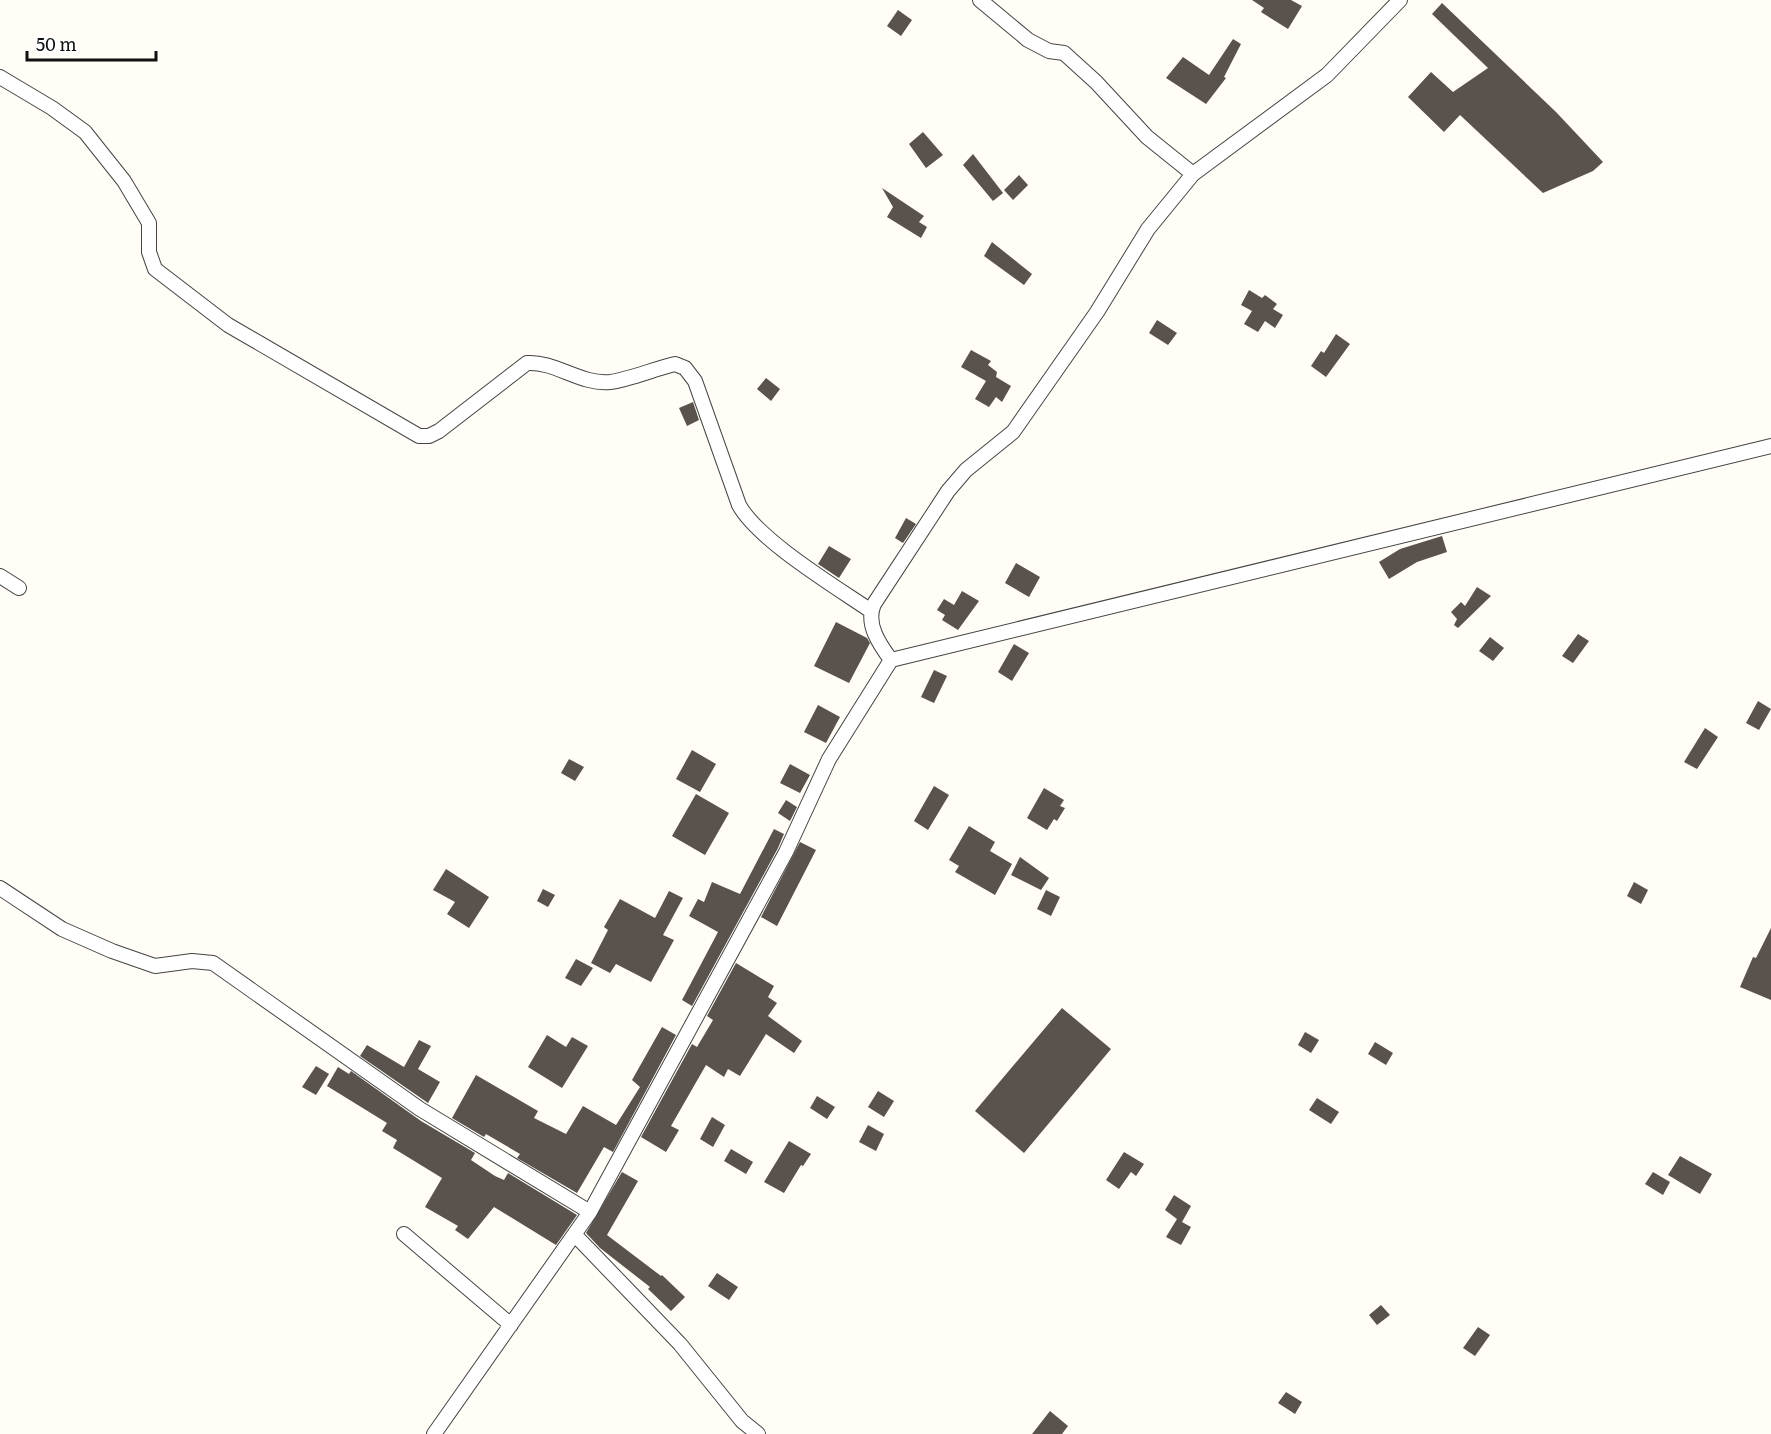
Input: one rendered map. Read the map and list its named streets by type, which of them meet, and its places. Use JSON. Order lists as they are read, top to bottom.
{
  "scale_bar": "50 m"
}
